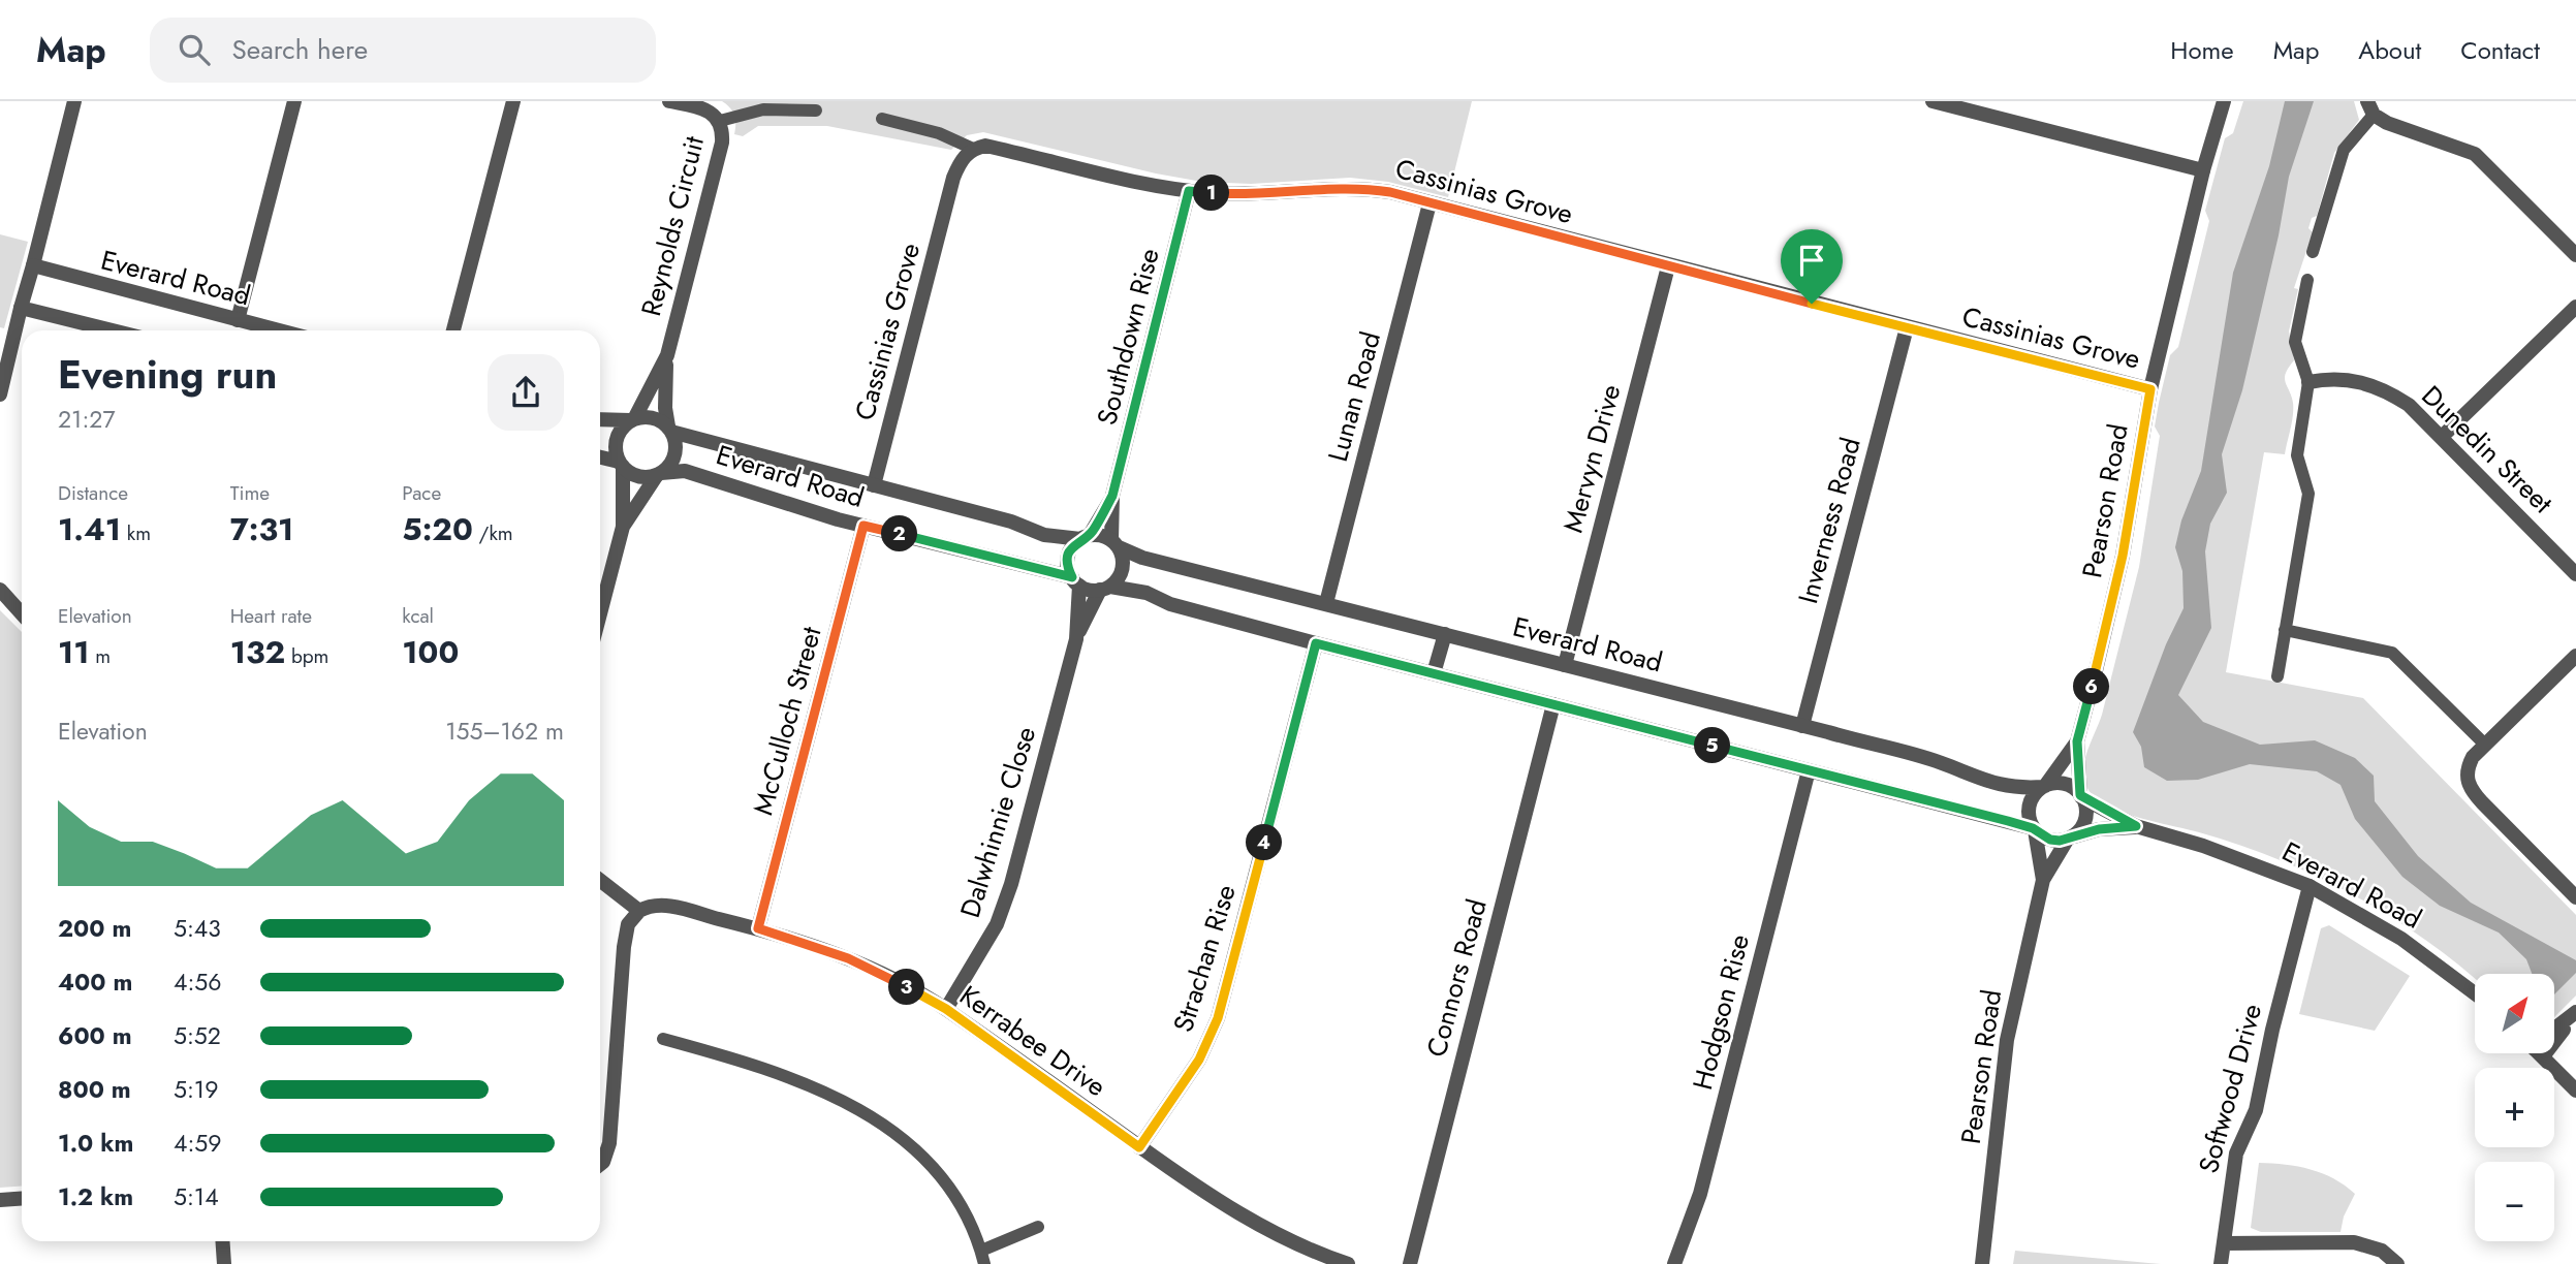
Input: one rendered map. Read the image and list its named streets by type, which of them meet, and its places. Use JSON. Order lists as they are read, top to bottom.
{
  "streets": {
    "street": [
      "Cassinias Grove",
      "Reynolds Circuit",
      "Everard Road",
      "Southdown Rise",
      "Lunan Road",
      "Dunedin Street",
      "Mervyn Drive",
      "Pearson Road",
      "Inverness Road",
      "McCulloch Street",
      "Dalwhinnie Close",
      "Strachan Rise",
      "Connors Road",
      "Hodgson Rise",
      "Kerrabee Drive",
      "Softwood Drive"
    ]
  },
  "crossings": [
    ["Cassinias Grove", "Everard Road"],
    ["Cassinias Grove", "Southdown Rise"],
    ["Cassinias Grove", "Lunan Road"],
    ["Cassinias Grove", "Mervyn Drive"],
    ["Cassinias Grove", "Pearson Road"],
    ["Cassinias Grove", "Inverness Road"],
    ["Reynolds Circuit", "Everard Road"],
    ["Everard Road", "Southdown Rise"],
    ["Everard Road", "Lunan Road"],
    ["Everard Road", "Mervyn Drive"],
    ["Everard Road", "Pearson Road"],
    ["Everard Road", "Inverness Road"],
    ["Everard Road", "McCulloch Street"],
    ["Everard Road", "Dalwhinnie Close"],
    ["Everard Road", "Softwood Drive"],
    ["Southdown Rise", "Dalwhinnie Close"],
    ["McCulloch Street", "Kerrabee Drive"],
    ["Dalwhinnie Close", "Kerrabee Drive"],
    ["Strachan Rise", "Kerrabee Drive"]
  ],
  "north": "top right",
  "page": {
    "header": "Map",
    "search": "Search here",
    "nav": [
      "Home",
      "Map",
      "About",
      "Contact"
    ],
    "pins": [
      "1",
      "2",
      "6",
      "5",
      "4",
      "3"
    ],
    "heading": ["Evening run", "21:27"],
    "stats": [
      ["Distance", "1.41 km"],
      ["Time", "7:31"],
      ["Pace", "5:20 /km"],
      ["Elevation", "11 m"],
      ["Heart rate", "132 bpm"],
      ["kcal", "100"]
    ],
    "chart": ["Elevation", "155–162 m"],
    "list": [
      {
        "name": "200 m",
        "note": "5:43"
      },
      {
        "name": "400 m",
        "note": "4:56"
      },
      {
        "name": "600 m",
        "note": "5:52"
      },
      {
        "name": "800 m",
        "note": "5:19"
      },
      {
        "name": "1.0 km",
        "note": "4:59"
      },
      {
        "name": "1.2 km",
        "note": "5:14"
      }
    ],
    "map_buttons": ["+", "−"]
  }
}
